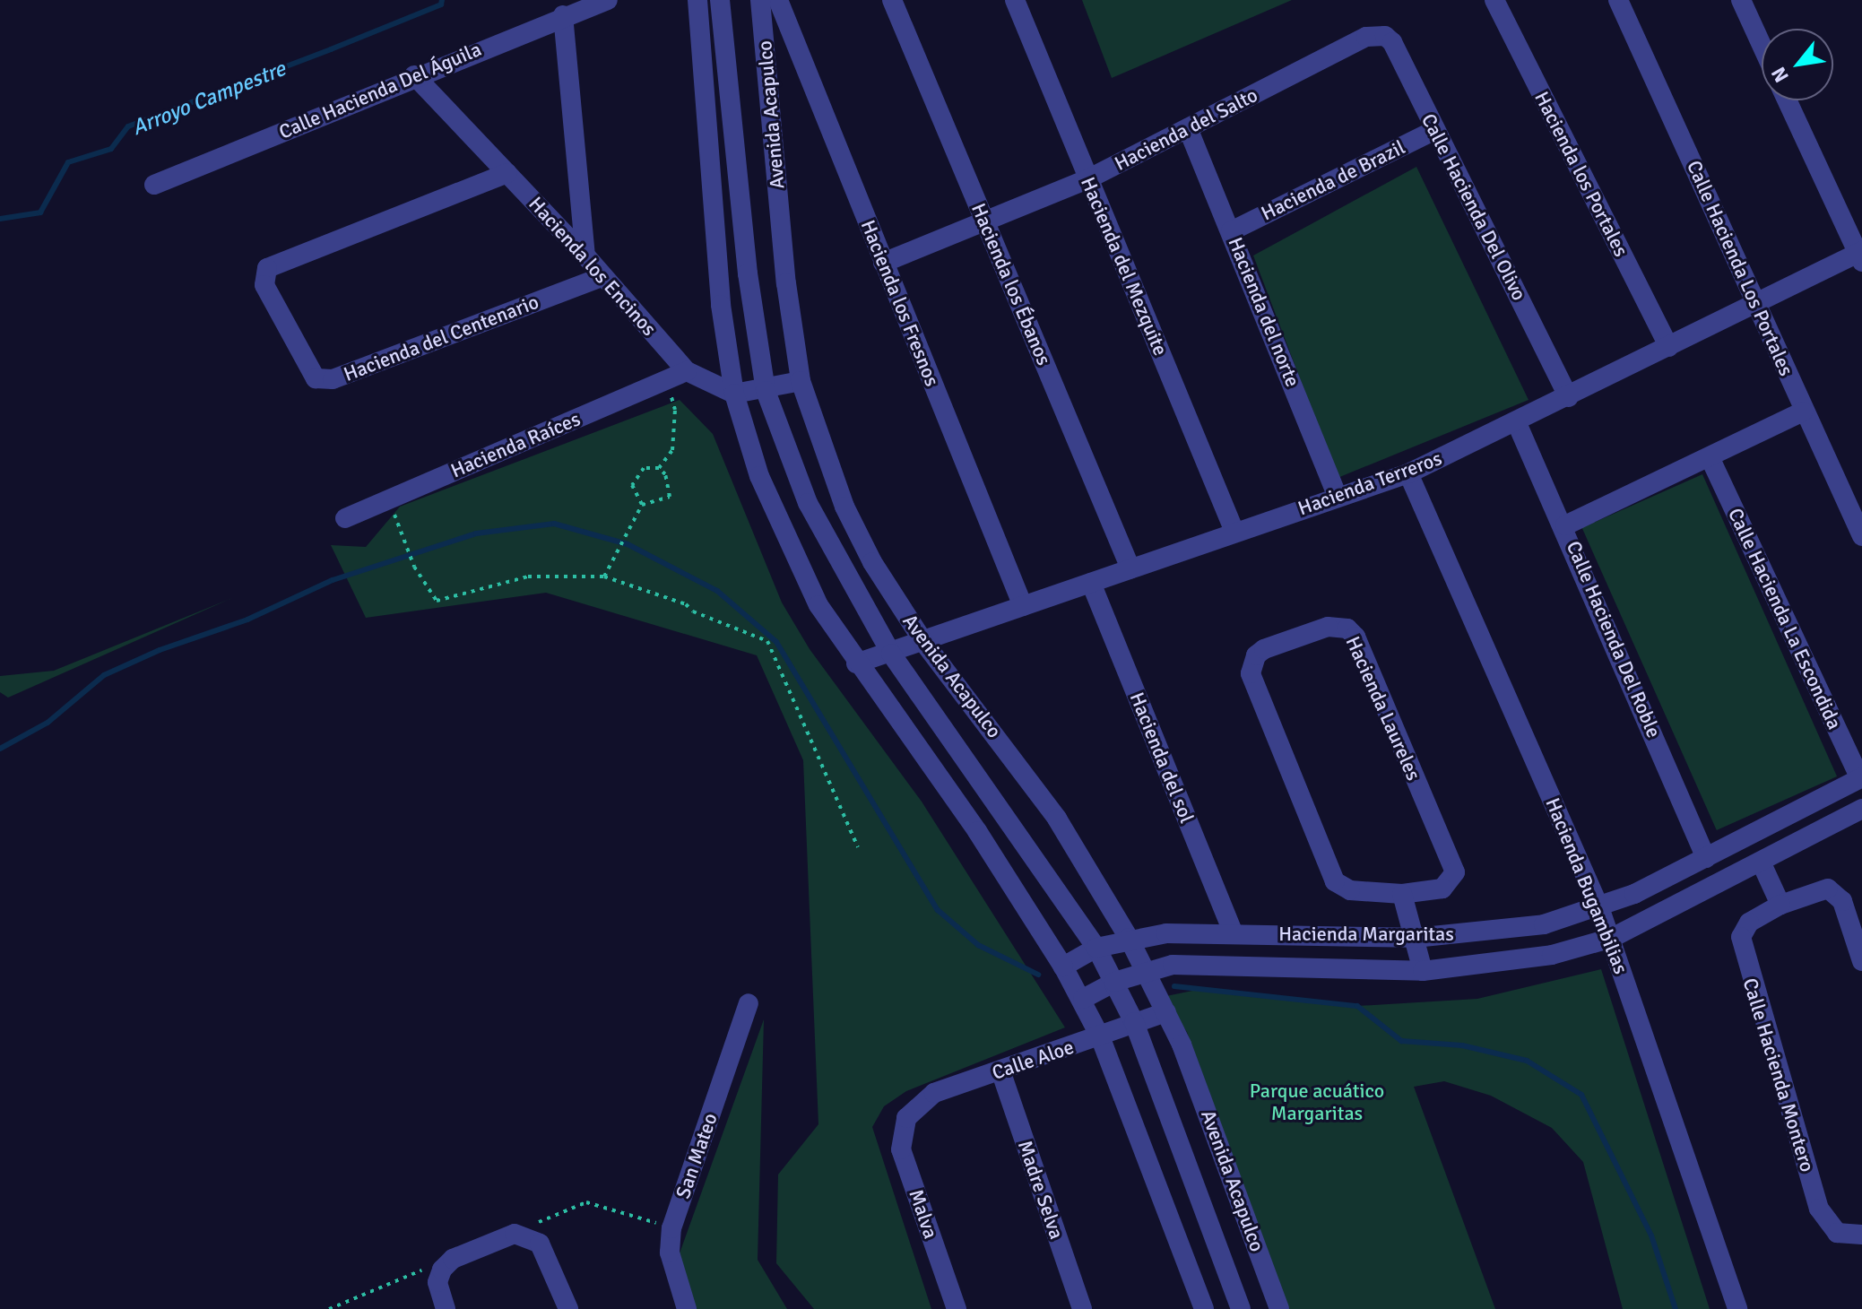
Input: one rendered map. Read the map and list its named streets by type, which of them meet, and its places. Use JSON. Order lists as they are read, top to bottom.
{
  "streets": {
    "street": [
      "Calle Hacienda Del Águila",
      "Avenida Acapulco",
      "Hacienda del Salto",
      "Hacienda los Portales",
      "Hacienda de Brazil",
      "Calle Hacienda Del Olivo",
      "Hacienda los Encinos",
      "Hacienda del Mezquite",
      "Calle Hacienda Los Portales",
      "Hacienda los Ébanos",
      "Hacienda los Fresnos",
      "Hacienda del norte",
      "Hacienda del Centenario",
      "Hacienda Raíces",
      "Hacienda Terreros",
      "Calle Hacienda La Escondida",
      "Calle Hacienda Del Roble",
      "Hacienda Laureles",
      "Hacienda del sol",
      "Hacienda Bugambilias",
      "Hacienda Margaritas",
      "Calle Aloe",
      "Calle Hacienda Montero",
      "San Mateo",
      "Madre Selva",
      "Malva"
    ]
  },
  "crossings": [
    ["Calle Hacienda Del Águila", "Hacienda los Encinos"],
    ["Avenida Acapulco", "Hacienda Terreros"],
    ["Avenida Acapulco", "Hacienda Margaritas"],
    ["Avenida Acapulco", "Calle Aloe"],
    ["Hacienda del Salto", "Calle Hacienda Del Olivo"],
    ["Hacienda del Salto", "Hacienda del Mezquite"],
    ["Hacienda del Salto", "Hacienda los Ébanos"],
    ["Hacienda del Salto", "Hacienda los Fresnos"],
    ["Hacienda del Salto", "Hacienda del norte"],
    ["Hacienda los Portales", "Hacienda Terreros"],
    ["Hacienda de Brazil", "Calle Hacienda Del Olivo"],
    ["Hacienda de Brazil", "Hacienda del norte"],
    ["Calle Hacienda Del Olivo", "Hacienda Terreros"],
    ["Hacienda los Encinos", "Hacienda del Centenario"],
    ["Hacienda los Encinos", "Hacienda Raíces"],
    ["Hacienda del Mezquite", "Hacienda Terreros"],
    ["Calle Hacienda Los Portales", "Hacienda Terreros"],
    ["Hacienda los Ébanos", "Hacienda Terreros"],
    ["Hacienda los Fresnos", "Hacienda Terreros"],
    ["Hacienda del norte", "Hacienda Terreros"],
    ["Hacienda Terreros", "Calle Hacienda Del Roble"],
    ["Hacienda Terreros", "Hacienda del sol"],
    ["Hacienda Terreros", "Hacienda Bugambilias"],
    ["Calle Hacienda La Escondida", "Hacienda Margaritas"],
    ["Calle Hacienda Del Roble", "Hacienda Margaritas"],
    ["Hacienda del sol", "Hacienda Margaritas"],
    ["Hacienda Bugambilias", "Hacienda Margaritas"],
    ["Calle Aloe", "Madre Selva"],
    ["Calle Aloe", "Malva"]
  ],
  "water": ["Arroyo Campestre"],
  "parks": ["Parque acuático Margaritas"],
  "north": "bottom left"
}
